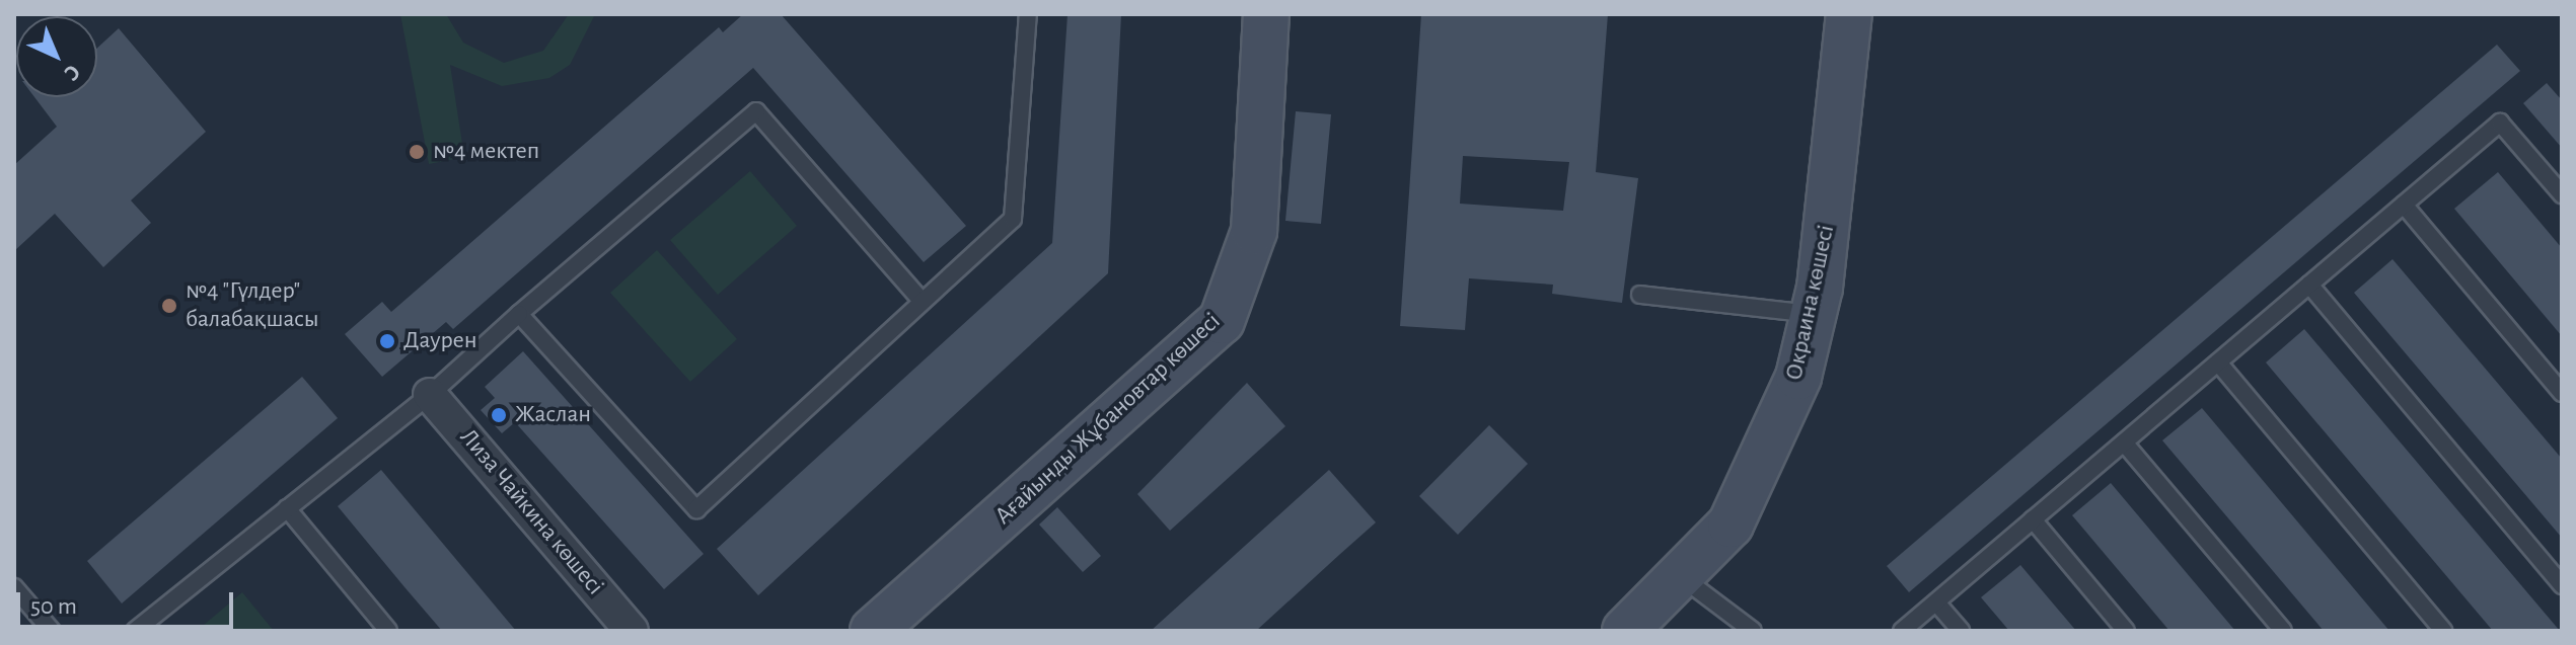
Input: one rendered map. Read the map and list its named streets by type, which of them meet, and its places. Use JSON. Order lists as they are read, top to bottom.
{
  "streets": {
    "street": ["Окраина көшесі", "Ағайынды Жұбановтар көшесі", "Лиза Чайкина көшесі"]
  },
  "places": [
    "№4 мектеп",
    "№4 \"Гүлдер\" балабақшасы",
    "Даурен",
    "Жаслан"
  ],
  "scale_bar": "50 m",
  "north": "bottom right"
}
